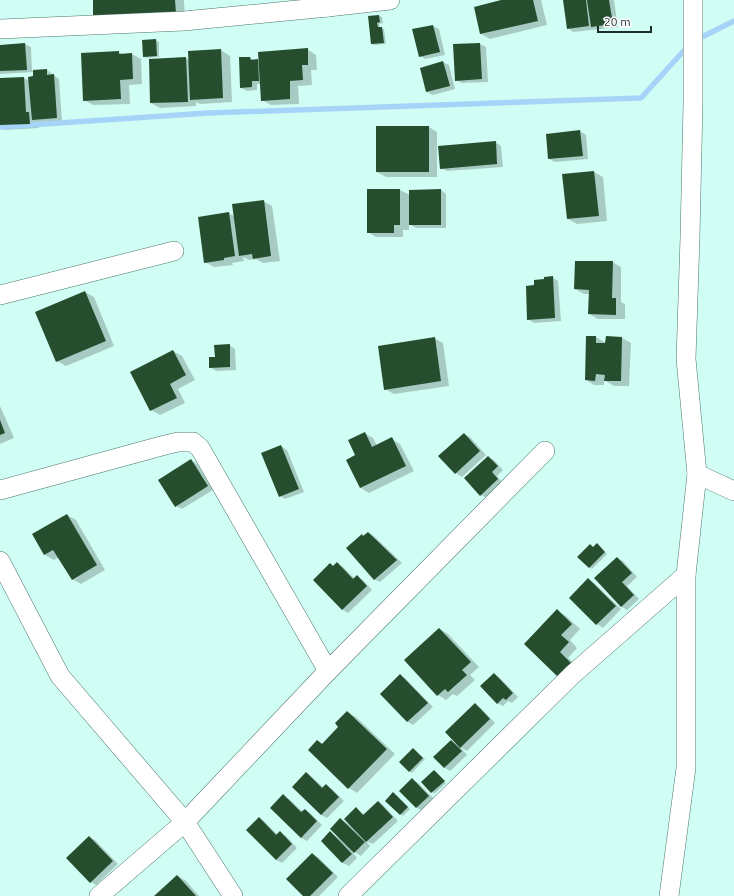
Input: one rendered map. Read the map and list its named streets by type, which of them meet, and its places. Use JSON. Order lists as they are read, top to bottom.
{
  "scale_bar": "20 m"
}
